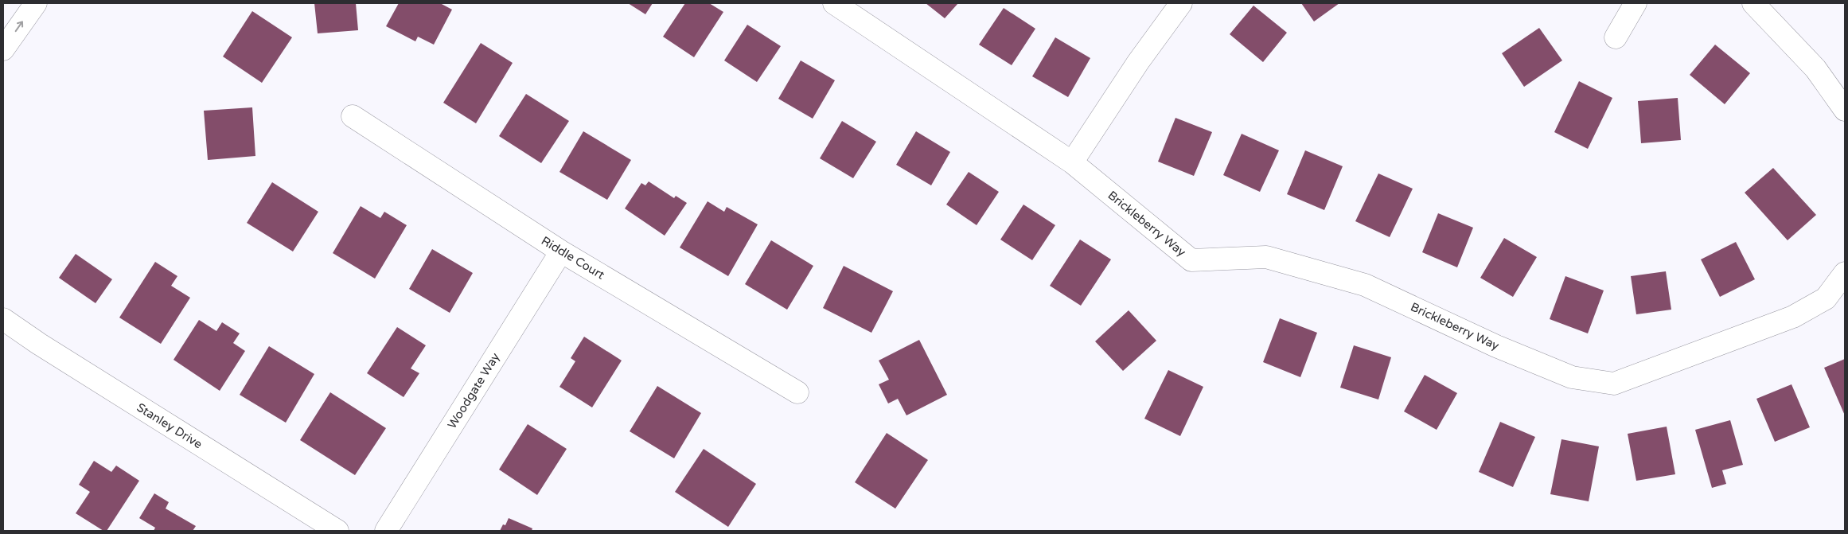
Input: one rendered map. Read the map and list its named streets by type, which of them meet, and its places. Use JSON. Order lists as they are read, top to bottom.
{
  "streets": {
    "street": [
      "Brickleberry Way",
      "Riddle Court",
      "Woodgate Way",
      "Stanley Drive"
    ]
  },
  "crossings": [
    ["Riddle Court", "Woodgate Way"]
  ]
}
